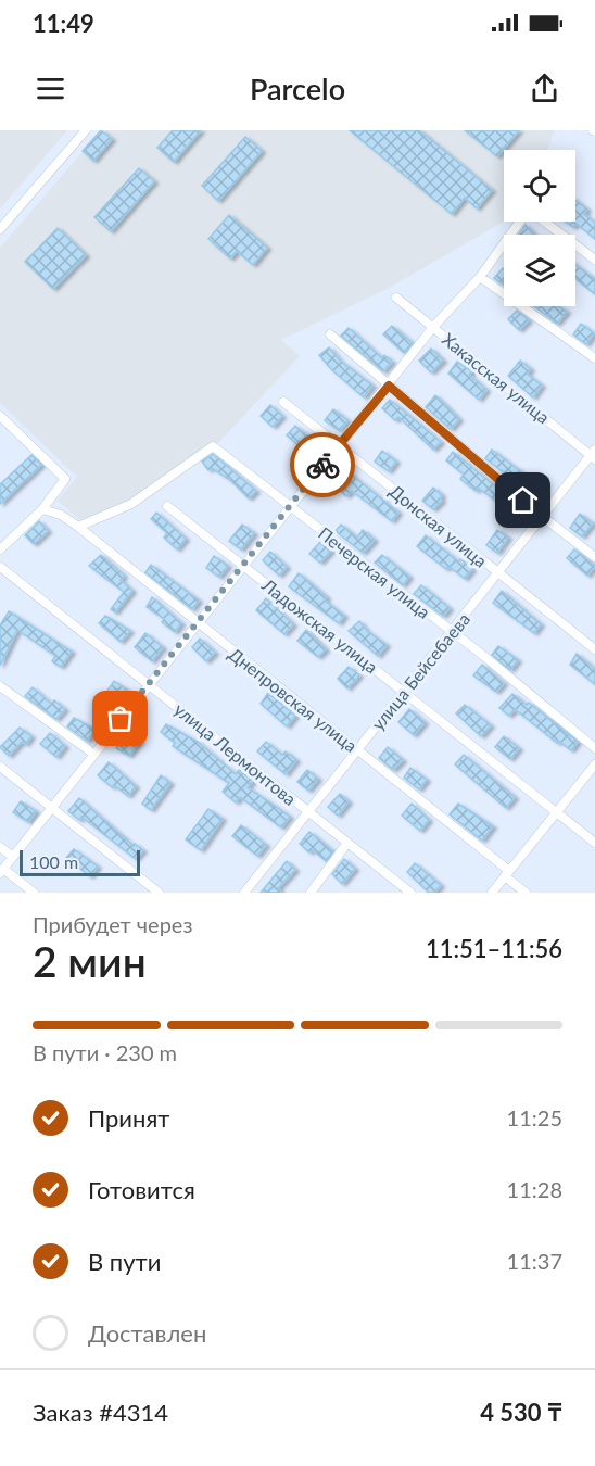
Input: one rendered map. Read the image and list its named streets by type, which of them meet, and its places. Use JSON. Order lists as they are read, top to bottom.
{
  "streets": {
    "street": [
      "Хакасская улица",
      "Донская улица",
      "Печерская улица",
      "Ладожская улица",
      "улица Бейсебаева",
      "Днепровская улица",
      "улица Лермонтова"
    ]
  },
  "crossings": [
    ["Хакасская улица", "улица Бейсебаева"],
    ["Донская улица", "улица Бейсебаева"],
    ["Печерская улица", "улица Бейсебаева"],
    ["Печерская улица", "Днепровская улица"],
    ["Ладожская улица", "улица Бейсебаева"],
    ["улица Бейсебаева", "Днепровская улица"],
    ["улица Бейсебаева", "улица Лермонтова"]
  ],
  "scale_bar": "100 m",
  "page": {
    "status": "11:49",
    "header": "Parcelo",
    "scale": "100 m",
    "heading": ["2 мин", "Прибудет через", "11:51–11:56"],
    "panel": ["Заказ #4314", "4 530 ₸"],
    "bar": "В пути · 230 m",
    "list": [
      ["Принят", "11:25"],
      ["Готовится", "11:28"],
      ["В пути", "11:37"],
      "Доставлен"
    ]
  }
}
